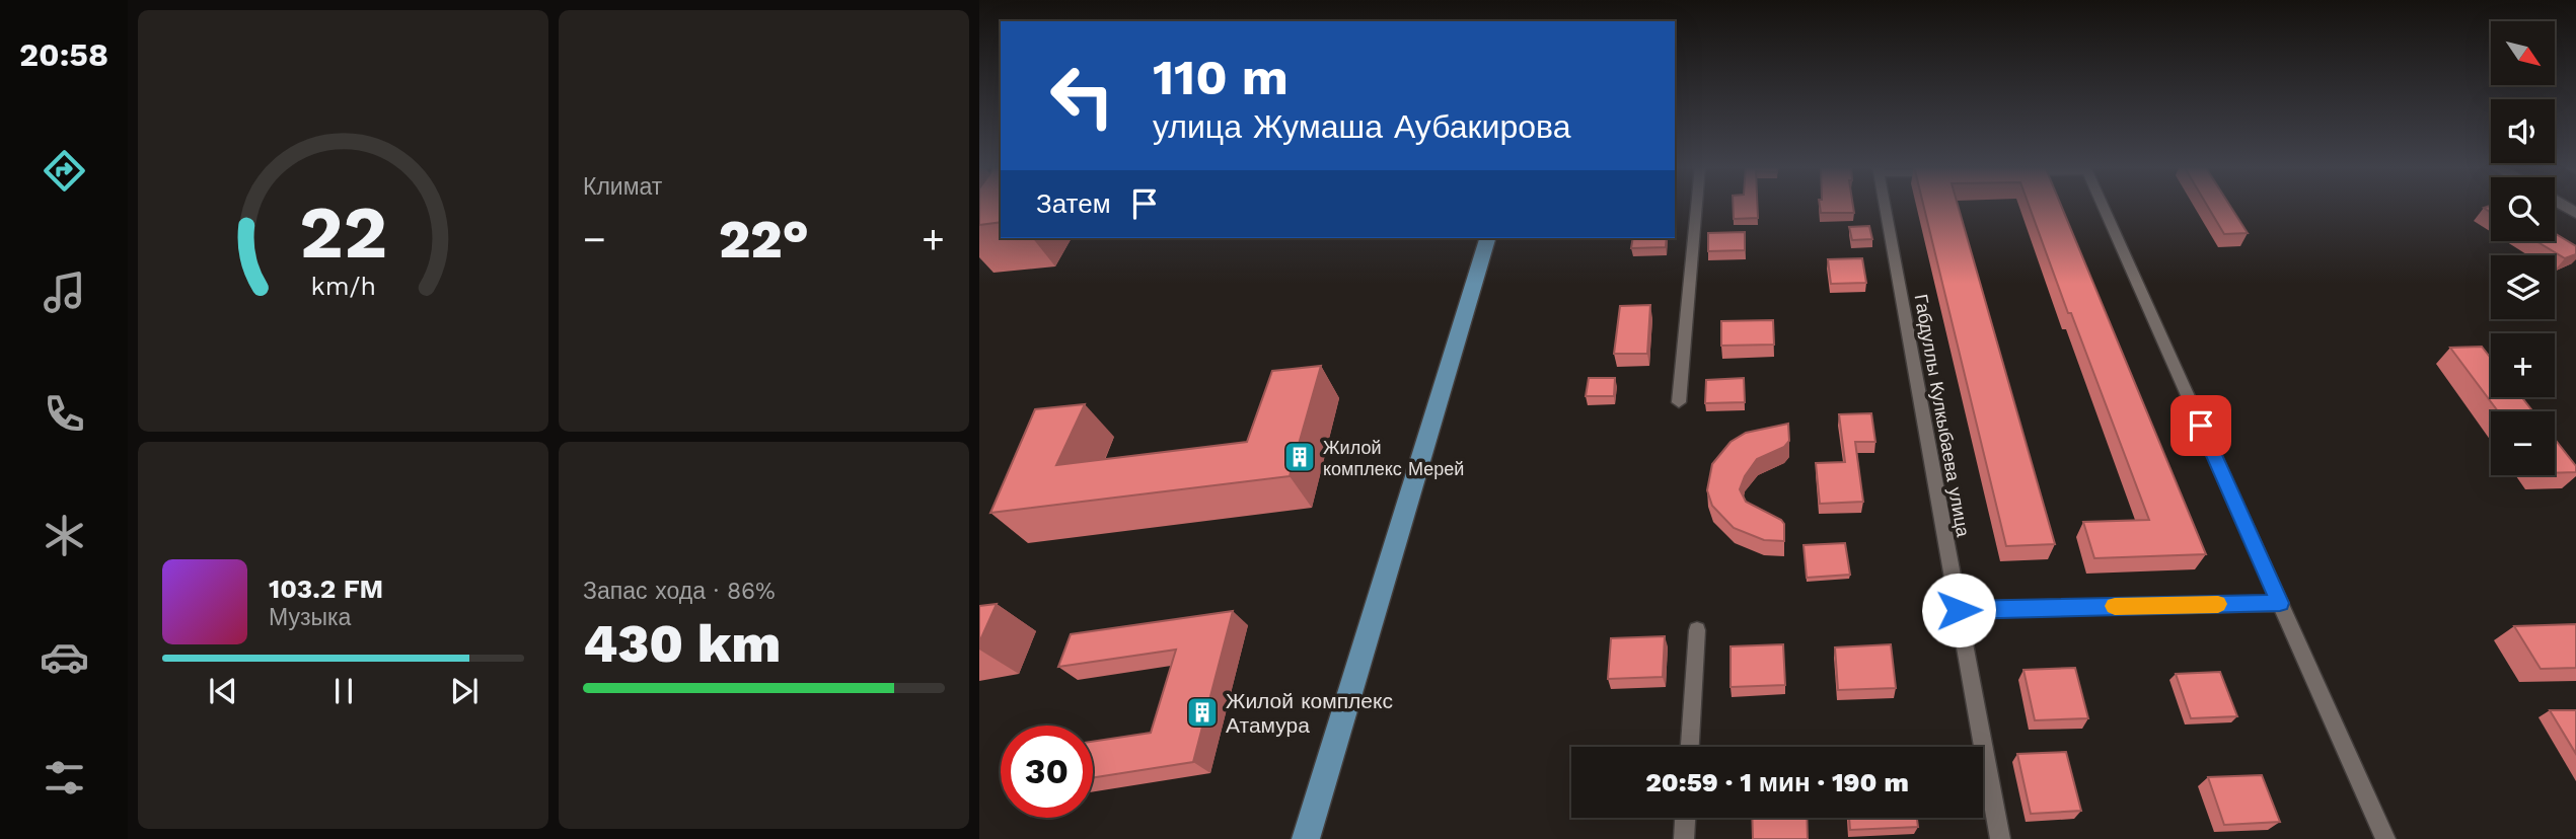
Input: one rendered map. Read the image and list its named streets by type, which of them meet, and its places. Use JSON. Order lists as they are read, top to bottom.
{
  "streets": {
    "street": ["Габдуллы Кулкыбаева улица"]
  },
  "places": {
    "building": ["Жилой комплекс Мерей", "Жилой комплекс Атамура"]
  },
  "north": "bottom right",
  "page": {
    "tabs": "20:58",
    "tile": [
      "Климат",
      ["Запас хода · 86%", "430 km"]
    ],
    "map_buttons": ["+", "−"],
    "turn": ["110 m", "улица Жумаша Аубакирова"],
    "then": "Затем",
    "heat": ["−", "22°", "+"],
    "song": ["103.2 FM", "Музыка"],
    "limit": "30",
    "trip": "20:59 · 1 мин · 190 m",
    "gauge": ["22", "km/h"]
  }
}
